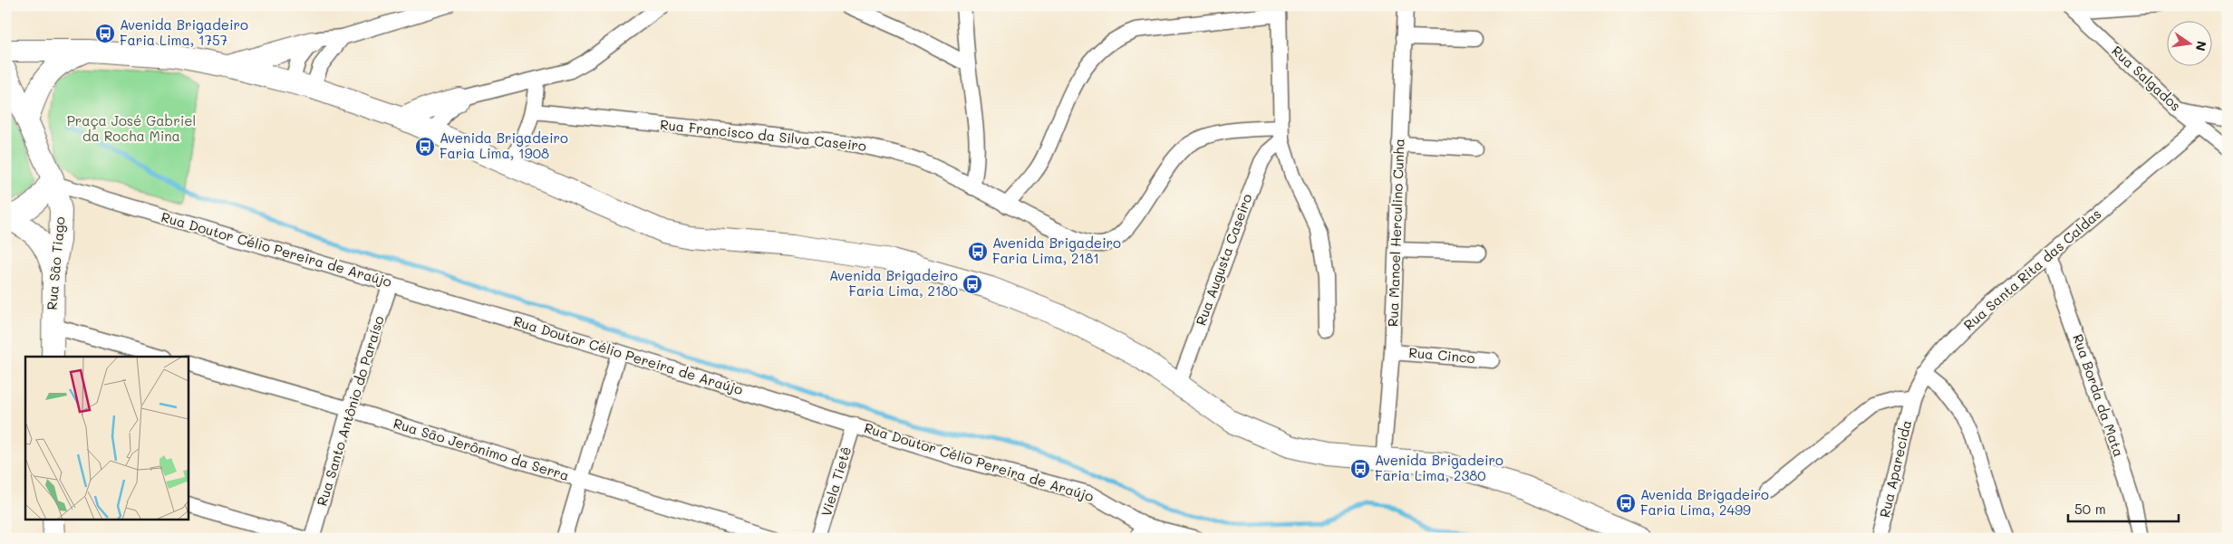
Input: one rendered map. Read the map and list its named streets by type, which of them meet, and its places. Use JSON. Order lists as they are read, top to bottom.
{
  "streets": {
    "main road": ["Rua São Tiago"],
    "street": [
      "Rua Salgados",
      "Rua Francisco da Silva Caseiro",
      "Rua Manoel Herculino Cunha",
      "Rua Doutor Célio Pereira de Araújo",
      "Rua Augusta Caseiro",
      "Rua Santa Rita das Caldas",
      "Rua Cinco",
      "Rua Borda da Mata",
      "Rua Santo Antônio do Paraíso",
      "Rua São Jerônimo da Serra",
      "Rua Aparecida",
      "Viela Tietê"
    ]
  },
  "crossings": [
    ["Rua Salgados", "Rua Santa Rita das Caldas"],
    ["Rua Francisco da Silva Caseiro", "Rua Augusta Caseiro"],
    ["Rua Manoel Herculino Cunha", "Rua Cinco"],
    ["Rua Doutor Célio Pereira de Araújo", "Rua São Tiago"],
    ["Rua Doutor Célio Pereira de Araújo", "Rua Santo Antônio do Paraíso"],
    ["Rua Doutor Célio Pereira de Araújo", "Viela Tietê"],
    ["Rua Santa Rita das Caldas", "Rua Borda da Mata"],
    ["Rua Santa Rita das Caldas", "Rua Aparecida"],
    ["Rua Santo Antônio do Paraíso", "Rua São Jerônimo da Serra"]
  ],
  "parks": ["Praça José Gabriel da Rocha Mina"],
  "places": {
    "bus stop": [
      "Avenida Brigadeiro Faria Lima, 1757",
      "Avenida Brigadeiro Faria Lima, 1908",
      "Avenida Brigadeiro Faria Lima, 2181",
      "Avenida Brigadeiro Faria Lima, 2180",
      "Avenida Brigadeiro Faria Lima, 2380",
      "Avenida Brigadeiro Faria Lima, 2499"
    ]
  },
  "scale_bar": "50 m",
  "north": "right"
}
